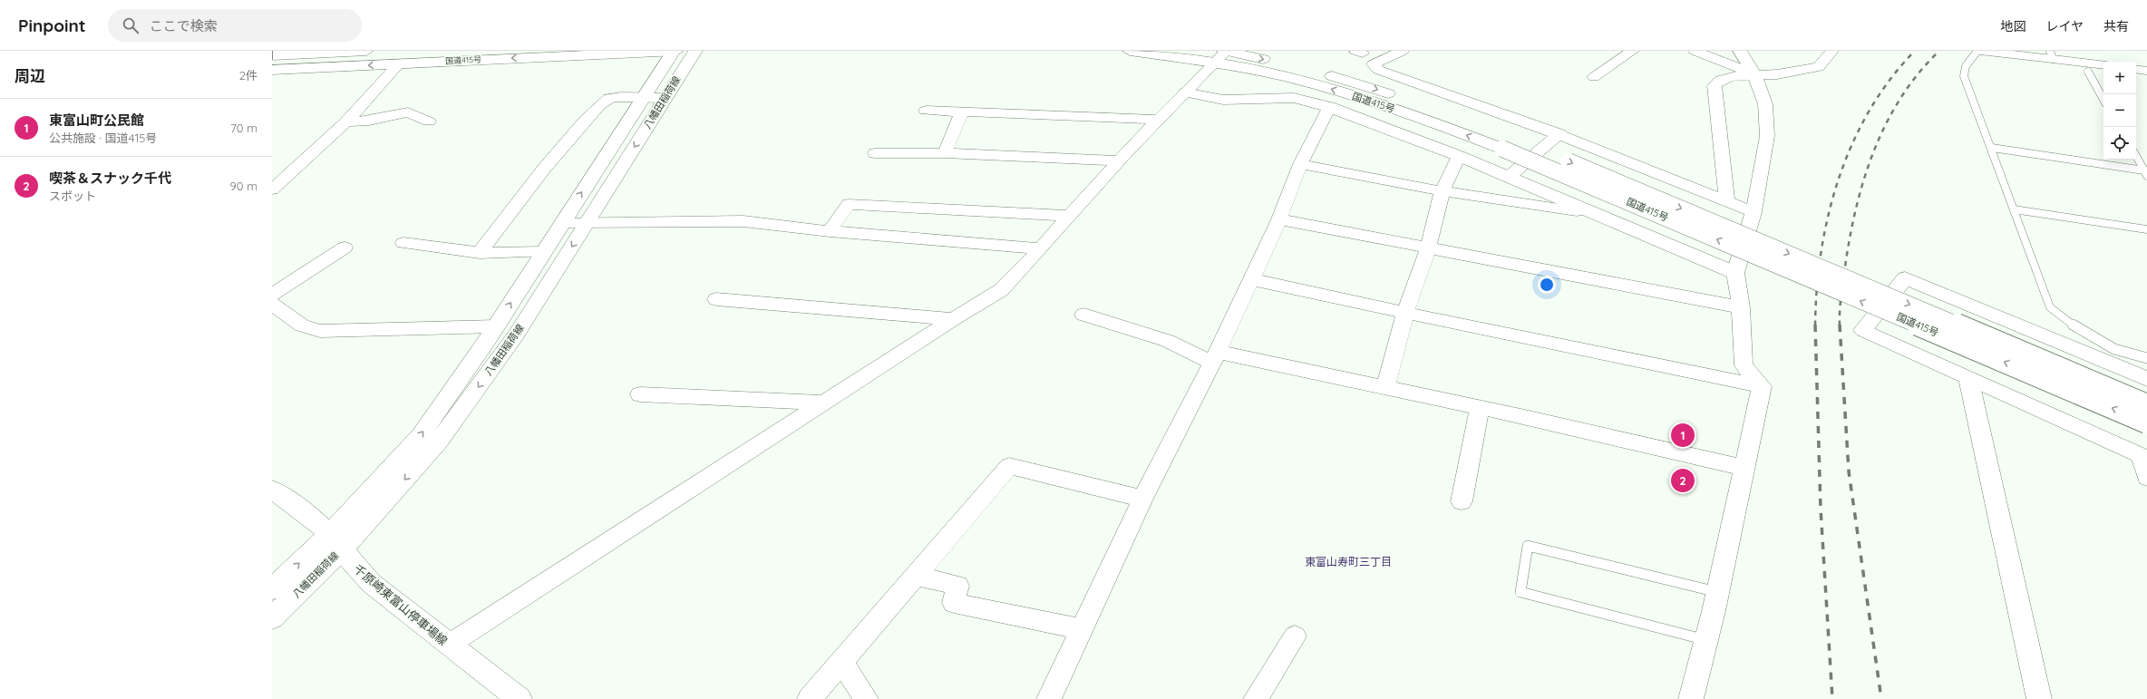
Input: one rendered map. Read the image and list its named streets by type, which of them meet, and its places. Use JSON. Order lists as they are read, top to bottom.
{
  "streets": {
    "main road": ["国道415号", "八幡田稲荷線", "千原崎東富山停車場線"]
  },
  "crossings": [
    ["国道415号", "八幡田稲荷線"],
    ["八幡田稲荷線", "千原崎東富山停車場線"]
  ],
  "districts": ["東富山寿町三丁目"],
  "page": {
    "header": "Pinpoint",
    "search": "ここで検索",
    "nav": ["地図", "レイヤ", "共有"],
    "heading": ["周辺", "2件"],
    "map_buttons": ["+", "−"],
    "list": [
      {
        "mark": "1",
        "name": "東富山町公民館",
        "note": "公共施設 · 国道415号",
        "value": "70 m"
      },
      {
        "mark": "2",
        "name": "喫茶＆スナック千代",
        "note": "スポット",
        "value": "90 m"
      }
    ],
    "pins": ["1", "2"]
  }
}
